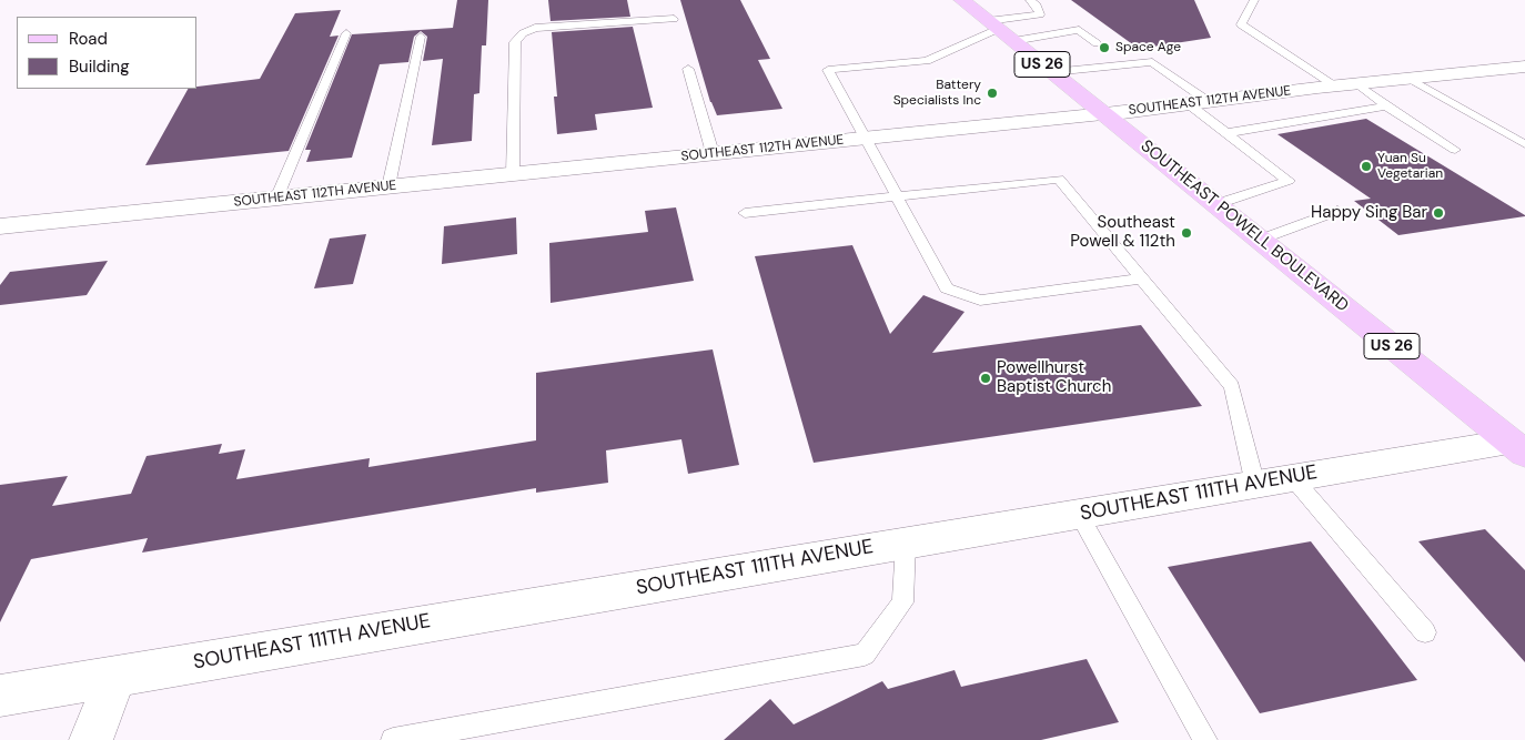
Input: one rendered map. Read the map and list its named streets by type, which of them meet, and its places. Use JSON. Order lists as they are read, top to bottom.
{
  "streets": {
    "main road": ["US 26", "SOUTHEAST POWELL BOULEVARD"],
    "street": ["SOUTHEAST 112TH AVENUE", "SOUTHEAST 111TH AVENUE"]
  },
  "crossings": [
    ["SOUTHEAST 112TH AVENUE", "SOUTHEAST POWELL BOULEVARD"],
    ["SOUTHEAST POWELL BOULEVARD", "SOUTHEAST 111TH AVENUE"]
  ],
  "places": [
    "Space Age",
    "Battery Specialists Inc",
    "Yuan Su Vegetarian",
    "Happy Sing Bar",
    "Southeast Powell & 112th",
    "Powellhurst Baptist Church"
  ],
  "legend": ["Road", "Building"]
}
